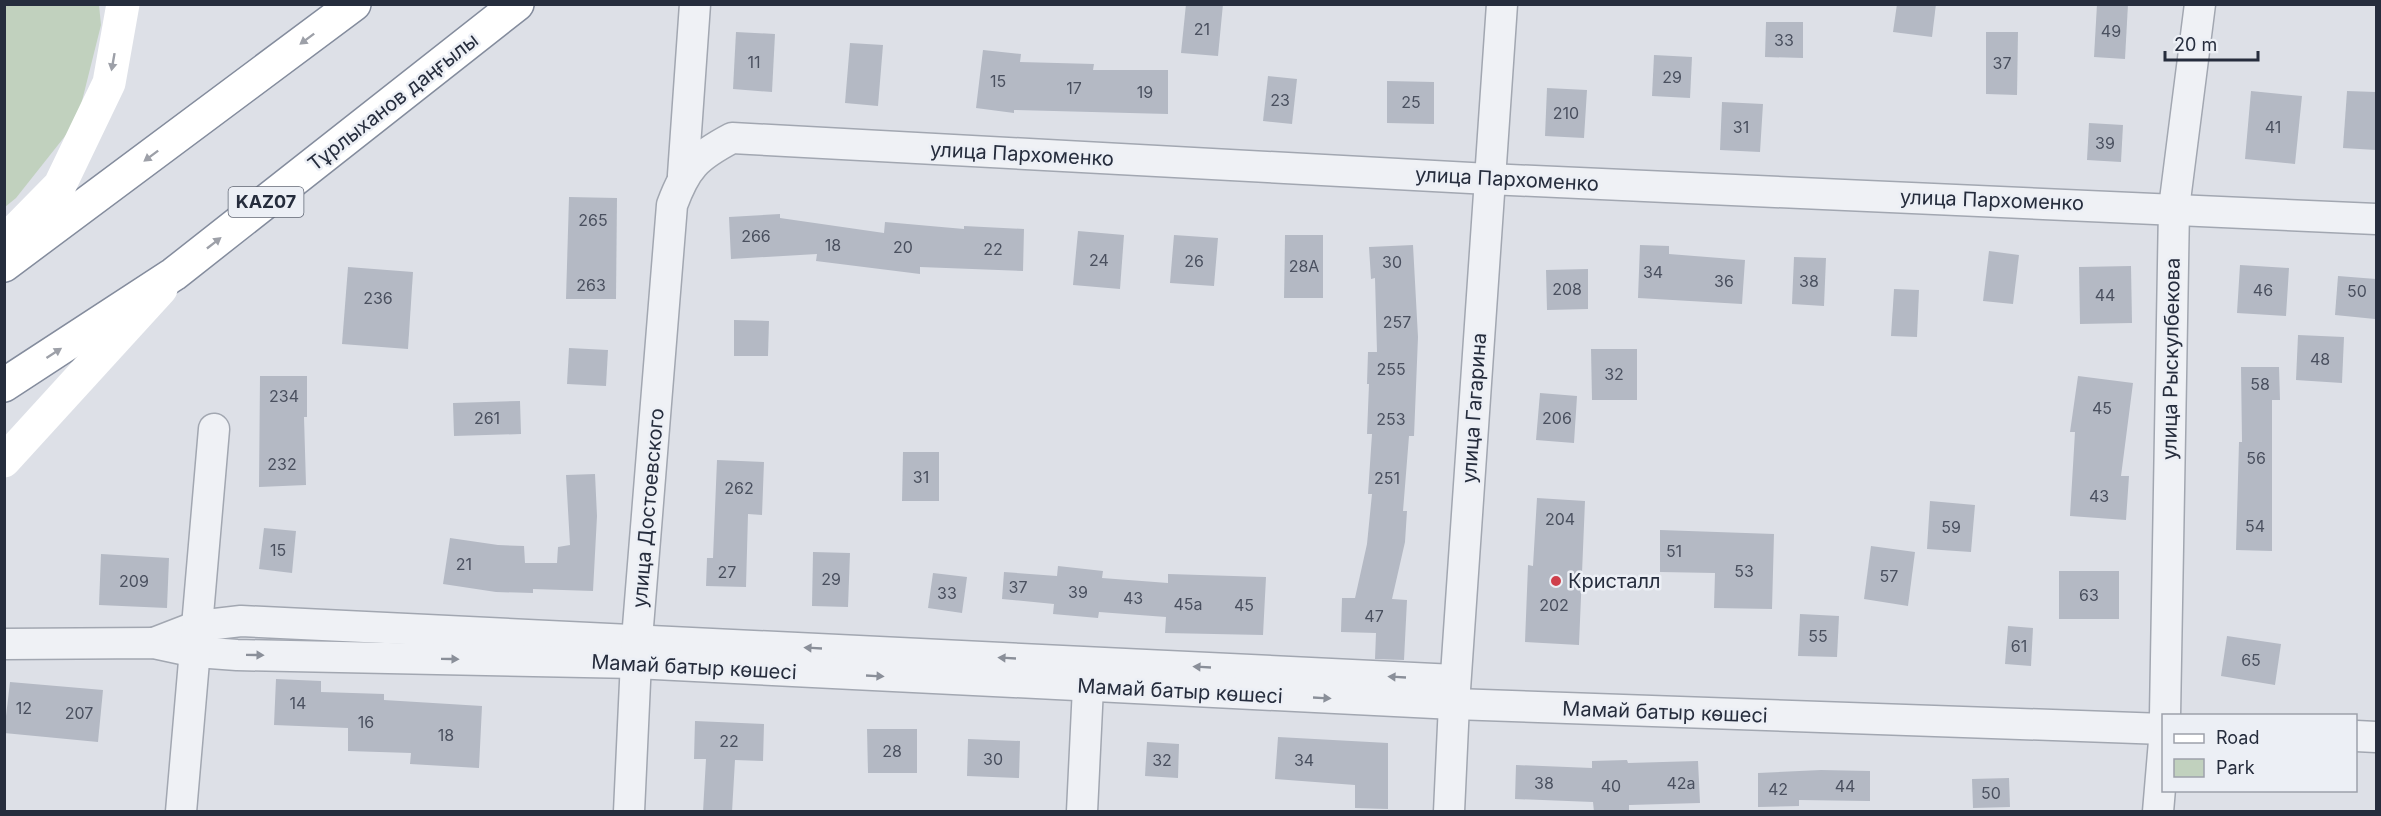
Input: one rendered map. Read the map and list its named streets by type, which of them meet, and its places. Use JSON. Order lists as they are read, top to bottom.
{
  "streets": {
    "main road": ["Тұрлыханов даңғылы", "KAZ07"],
    "street": [
      "улица Пархоменко",
      "улица Рыскулбекова",
      "улица Гагарина",
      "улица Достоевского",
      "Мамай батыр көшесі"
    ]
  },
  "crossings": [
    ["улица Пархоменко", "улица Рыскулбекова"],
    ["улица Пархоменко", "улица Гагарина"],
    ["улица Пархоменко", "улица Достоевского"],
    ["улица Гагарина", "Мамай батыр көшесі"],
    ["улица Достоевского", "Мамай батыр көшесі"]
  ],
  "places": ["Кристалл"],
  "house_numbers": [
    "21",
    "49",
    "33",
    "11",
    "37",
    "29",
    "15",
    "17",
    "19",
    "23",
    "25",
    "210",
    "31",
    "41",
    "39",
    "265",
    "266",
    "18",
    "20",
    "22",
    "24",
    "26",
    "30",
    "28А",
    "34",
    "36",
    "38",
    "263",
    "208",
    "46",
    "50",
    "44",
    "236",
    "257",
    "48",
    "255",
    "32",
    "58",
    "234",
    "45",
    "261",
    "206",
    "253",
    "56",
    "232",
    "31",
    "251",
    "262",
    "43",
    "204",
    "54",
    "59",
    "15",
    "51",
    "21",
    "53",
    "27",
    "57",
    "29",
    "209",
    "37",
    "39",
    "33",
    "63",
    "43",
    "45а",
    "45",
    "202",
    "47",
    "55",
    "61",
    "65",
    "14",
    "12",
    "207",
    "16",
    "18",
    "22",
    "28",
    "30",
    "32",
    "34",
    "38",
    "42а",
    "40",
    "44",
    "42",
    "50"
  ],
  "legend": ["Road", "Park"],
  "scale_bar": "20 m"
}
